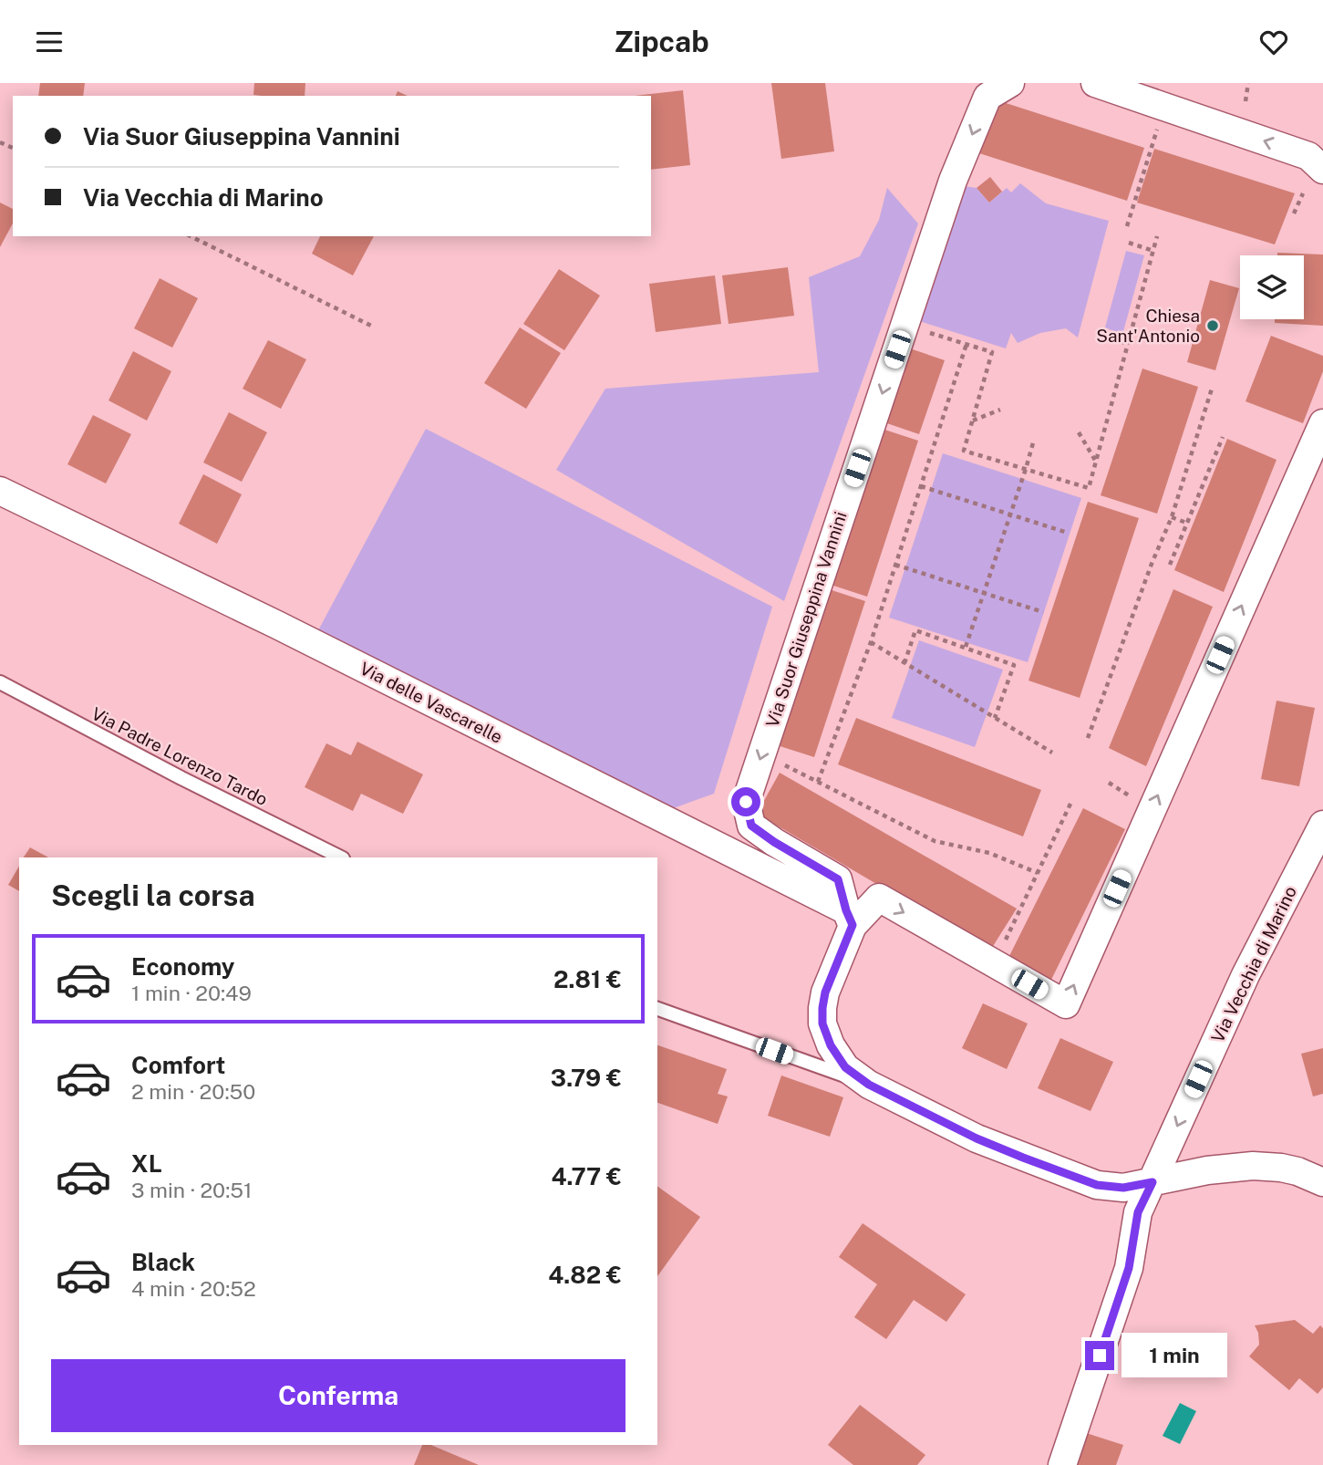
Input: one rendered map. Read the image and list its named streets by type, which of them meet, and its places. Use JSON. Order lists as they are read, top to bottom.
{
  "streets": {
    "street": ["Via Suor Giuseppina Vannini", "Via delle Vascarelle", "Via Vecchia di Marino"],
    "lane": ["Via Padre Lorenzo Tardo"]
  },
  "crossings": [
    ["Via Suor Giuseppina Vannini", "Via delle Vascarelle"]
  ],
  "one_way": ["Via Suor Giuseppina Vannini", "Via Vecchia di Marino"],
  "places": ["Chiesa Sant'Antonio"],
  "page": {
    "header": "Zipcab",
    "banner": ["Via Suor Giuseppina Vannini", "Via Vecchia di Marino"],
    "heading": "Scegli la corsa",
    "list": [
      {
        "name": "Economy",
        "note": "1 min · 20:49",
        "value": "2.81 €"
      },
      {
        "name": "Comfort",
        "note": "2 min · 20:50",
        "value": "3.79 €"
      },
      {
        "name": "XL",
        "note": "3 min · 20:51",
        "value": "4.77 €"
      },
      {
        "name": "Black",
        "note": "4 min · 20:52",
        "value": "4.82 €"
      }
    ],
    "bubble": "1 min",
    "buttons": "Conferma"
  }
}
